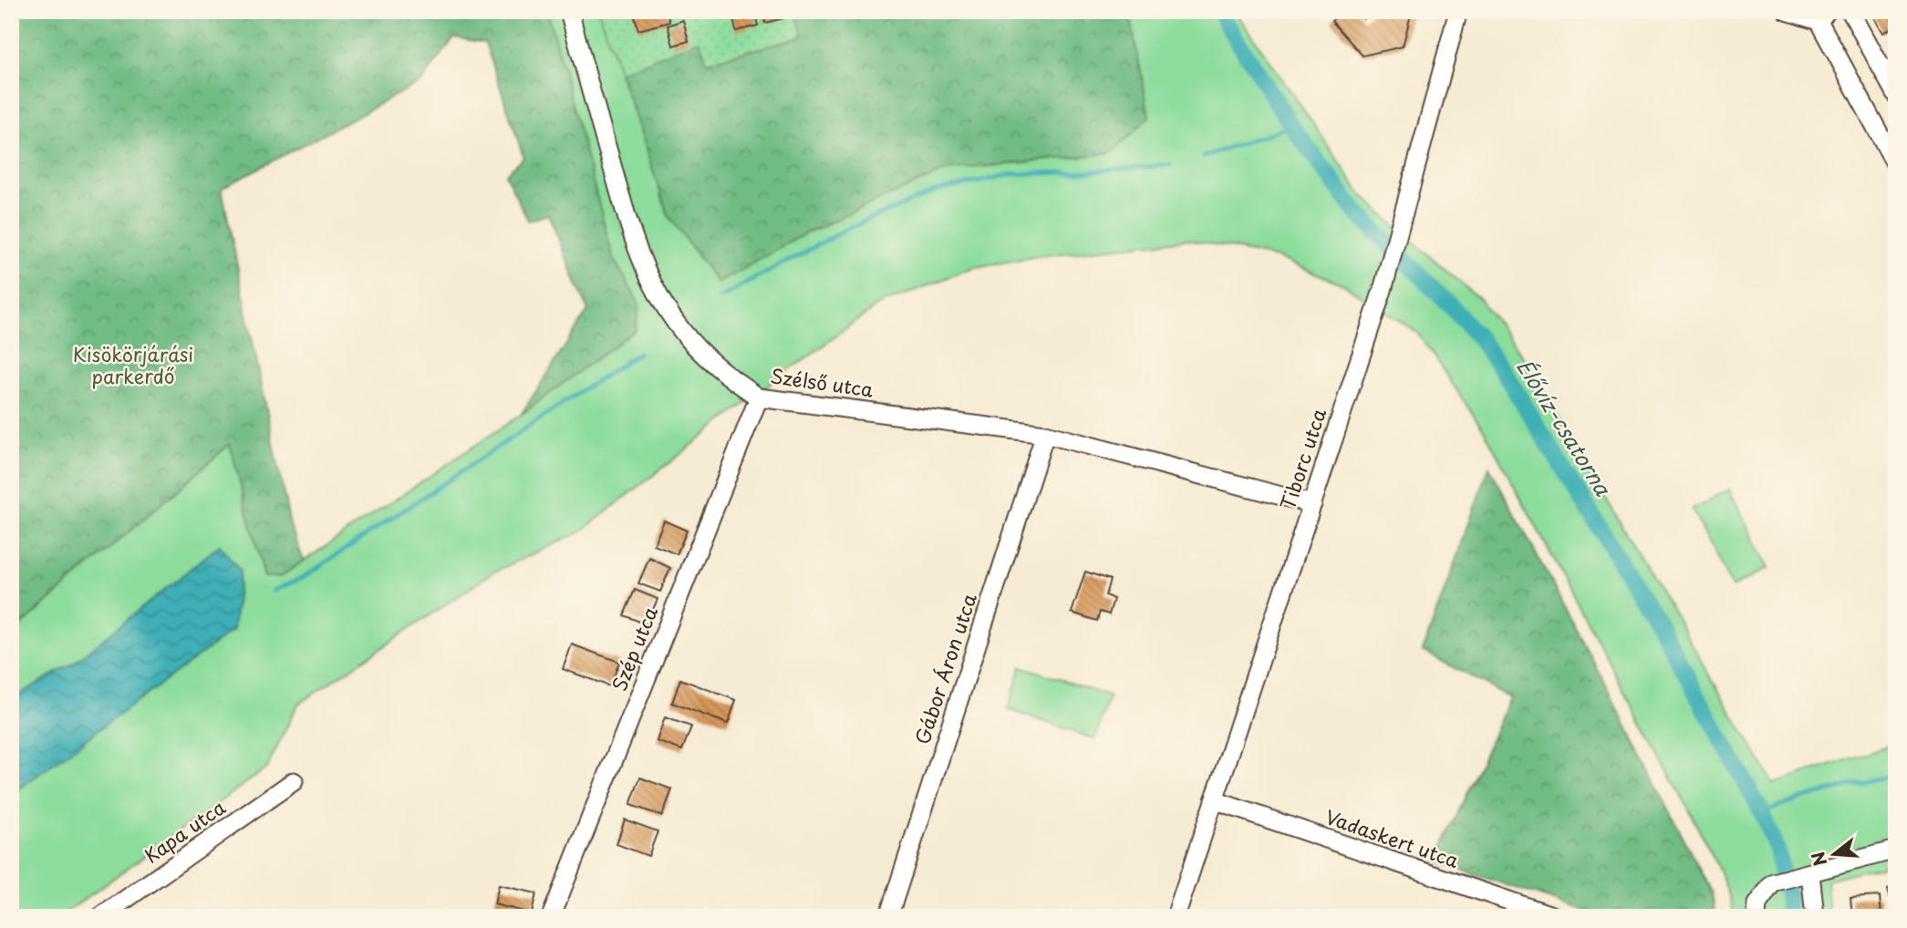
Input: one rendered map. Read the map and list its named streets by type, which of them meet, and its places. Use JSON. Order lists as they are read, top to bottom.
{
  "streets": {
    "street": [
      "Szélső utca",
      "Tiborc utca",
      "Szép utca",
      "Gábor Áron utca",
      "Kapa utca",
      "Vadaskert utca"
    ]
  },
  "crossings": [
    ["Szélső utca", "Tiborc utca"],
    ["Szélső utca", "Szép utca"],
    ["Szélső utca", "Gábor Áron utca"],
    ["Tiborc utca", "Vadaskert utca"]
  ],
  "water": ["Élővíz-csatorna"],
  "parks": ["Kisökörjárási parkerdő"],
  "north": "left"
}
